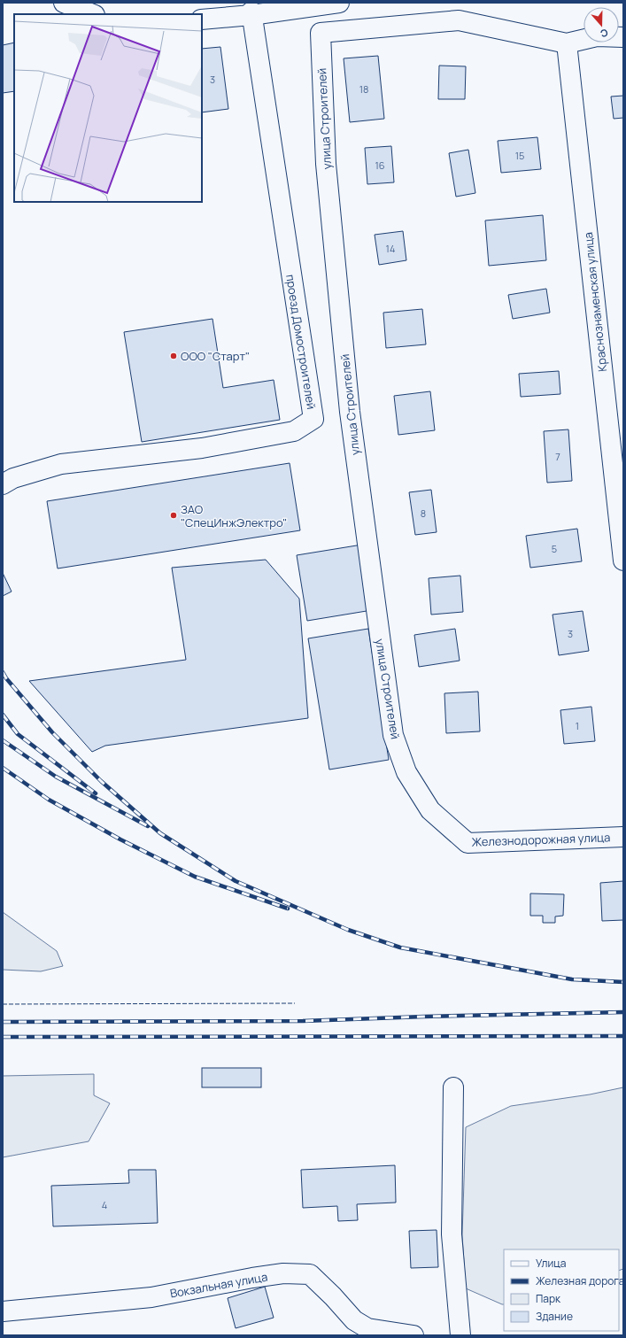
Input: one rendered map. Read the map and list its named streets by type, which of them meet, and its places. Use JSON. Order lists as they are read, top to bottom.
{
  "streets": {
    "street": [
      "улица Строителей",
      "Краснознаменская улица",
      "проезд Домостроителей",
      "Железнодорожная улица",
      "Вокзальная улица"
    ]
  },
  "crossings": [
    ["улица Строителей", "Краснознаменская улица"],
    ["улица Строителей", "Железнодорожная улица"]
  ],
  "places": ["ООО \"Старт\"", "ЗАО \"СпецИнжЭлектро\""],
  "house_numbers": [
    "3",
    "18",
    "15",
    "16",
    "14",
    "7",
    "8",
    "5",
    "3",
    "1",
    "4"
  ],
  "legend": [
    "Улица",
    "Железная дорога",
    "Парк",
    "Здание"
  ],
  "north": "bottom"
}
